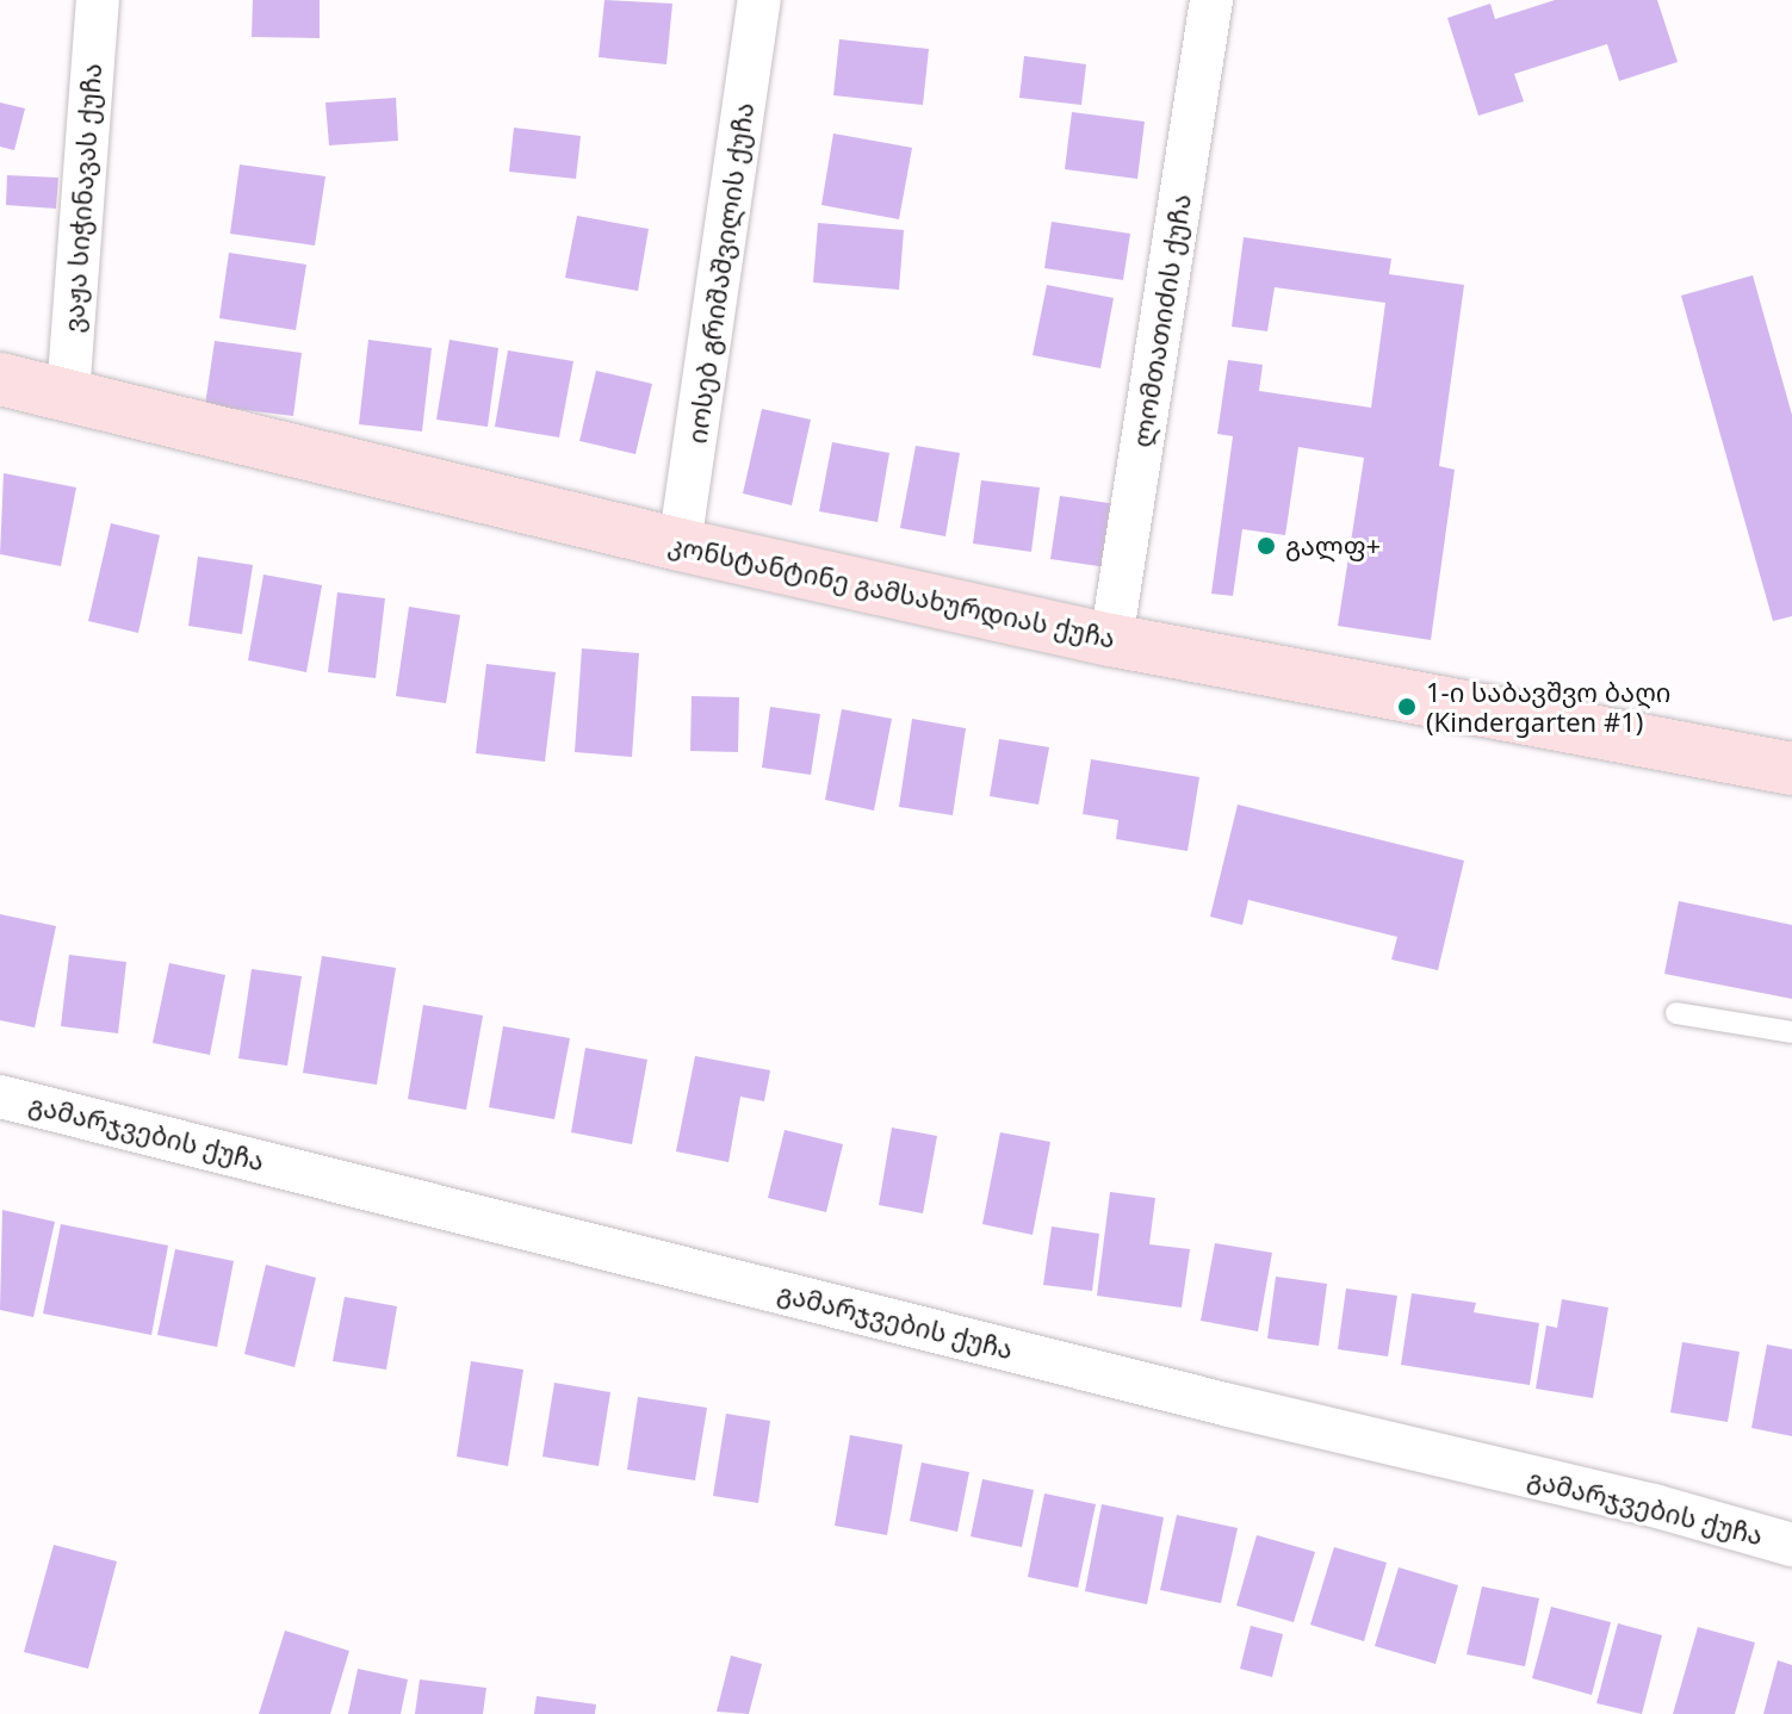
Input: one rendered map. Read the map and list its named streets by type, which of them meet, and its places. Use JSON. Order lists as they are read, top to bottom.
{
  "streets": {
    "main road": ["კონსტანტინე გამსახურდიას ქუჩა"],
    "street": [
      "ვაჟა სიჭინავას ქუჩა",
      "იოსებ გრიშაშვილის ქუჩა",
      "ლომთათიძის ქუჩა",
      "გამარჯვების ქუჩა"
    ]
  },
  "crossings": [
    ["ვაჟა სიჭინავას ქუჩა", "კონსტანტინე გამსახურდიას ქუჩა"],
    ["იოსებ გრიშაშვილის ქუჩა", "კონსტანტინე გამსახურდიას ქუჩა"],
    ["ლომთათიძის ქუჩა", "კონსტანტინე გამსახურდიას ქუჩა"]
  ],
  "places": ["გალფ+", "1-ი საბავშვო ბაღი (Kindergarten #1)"]
}
